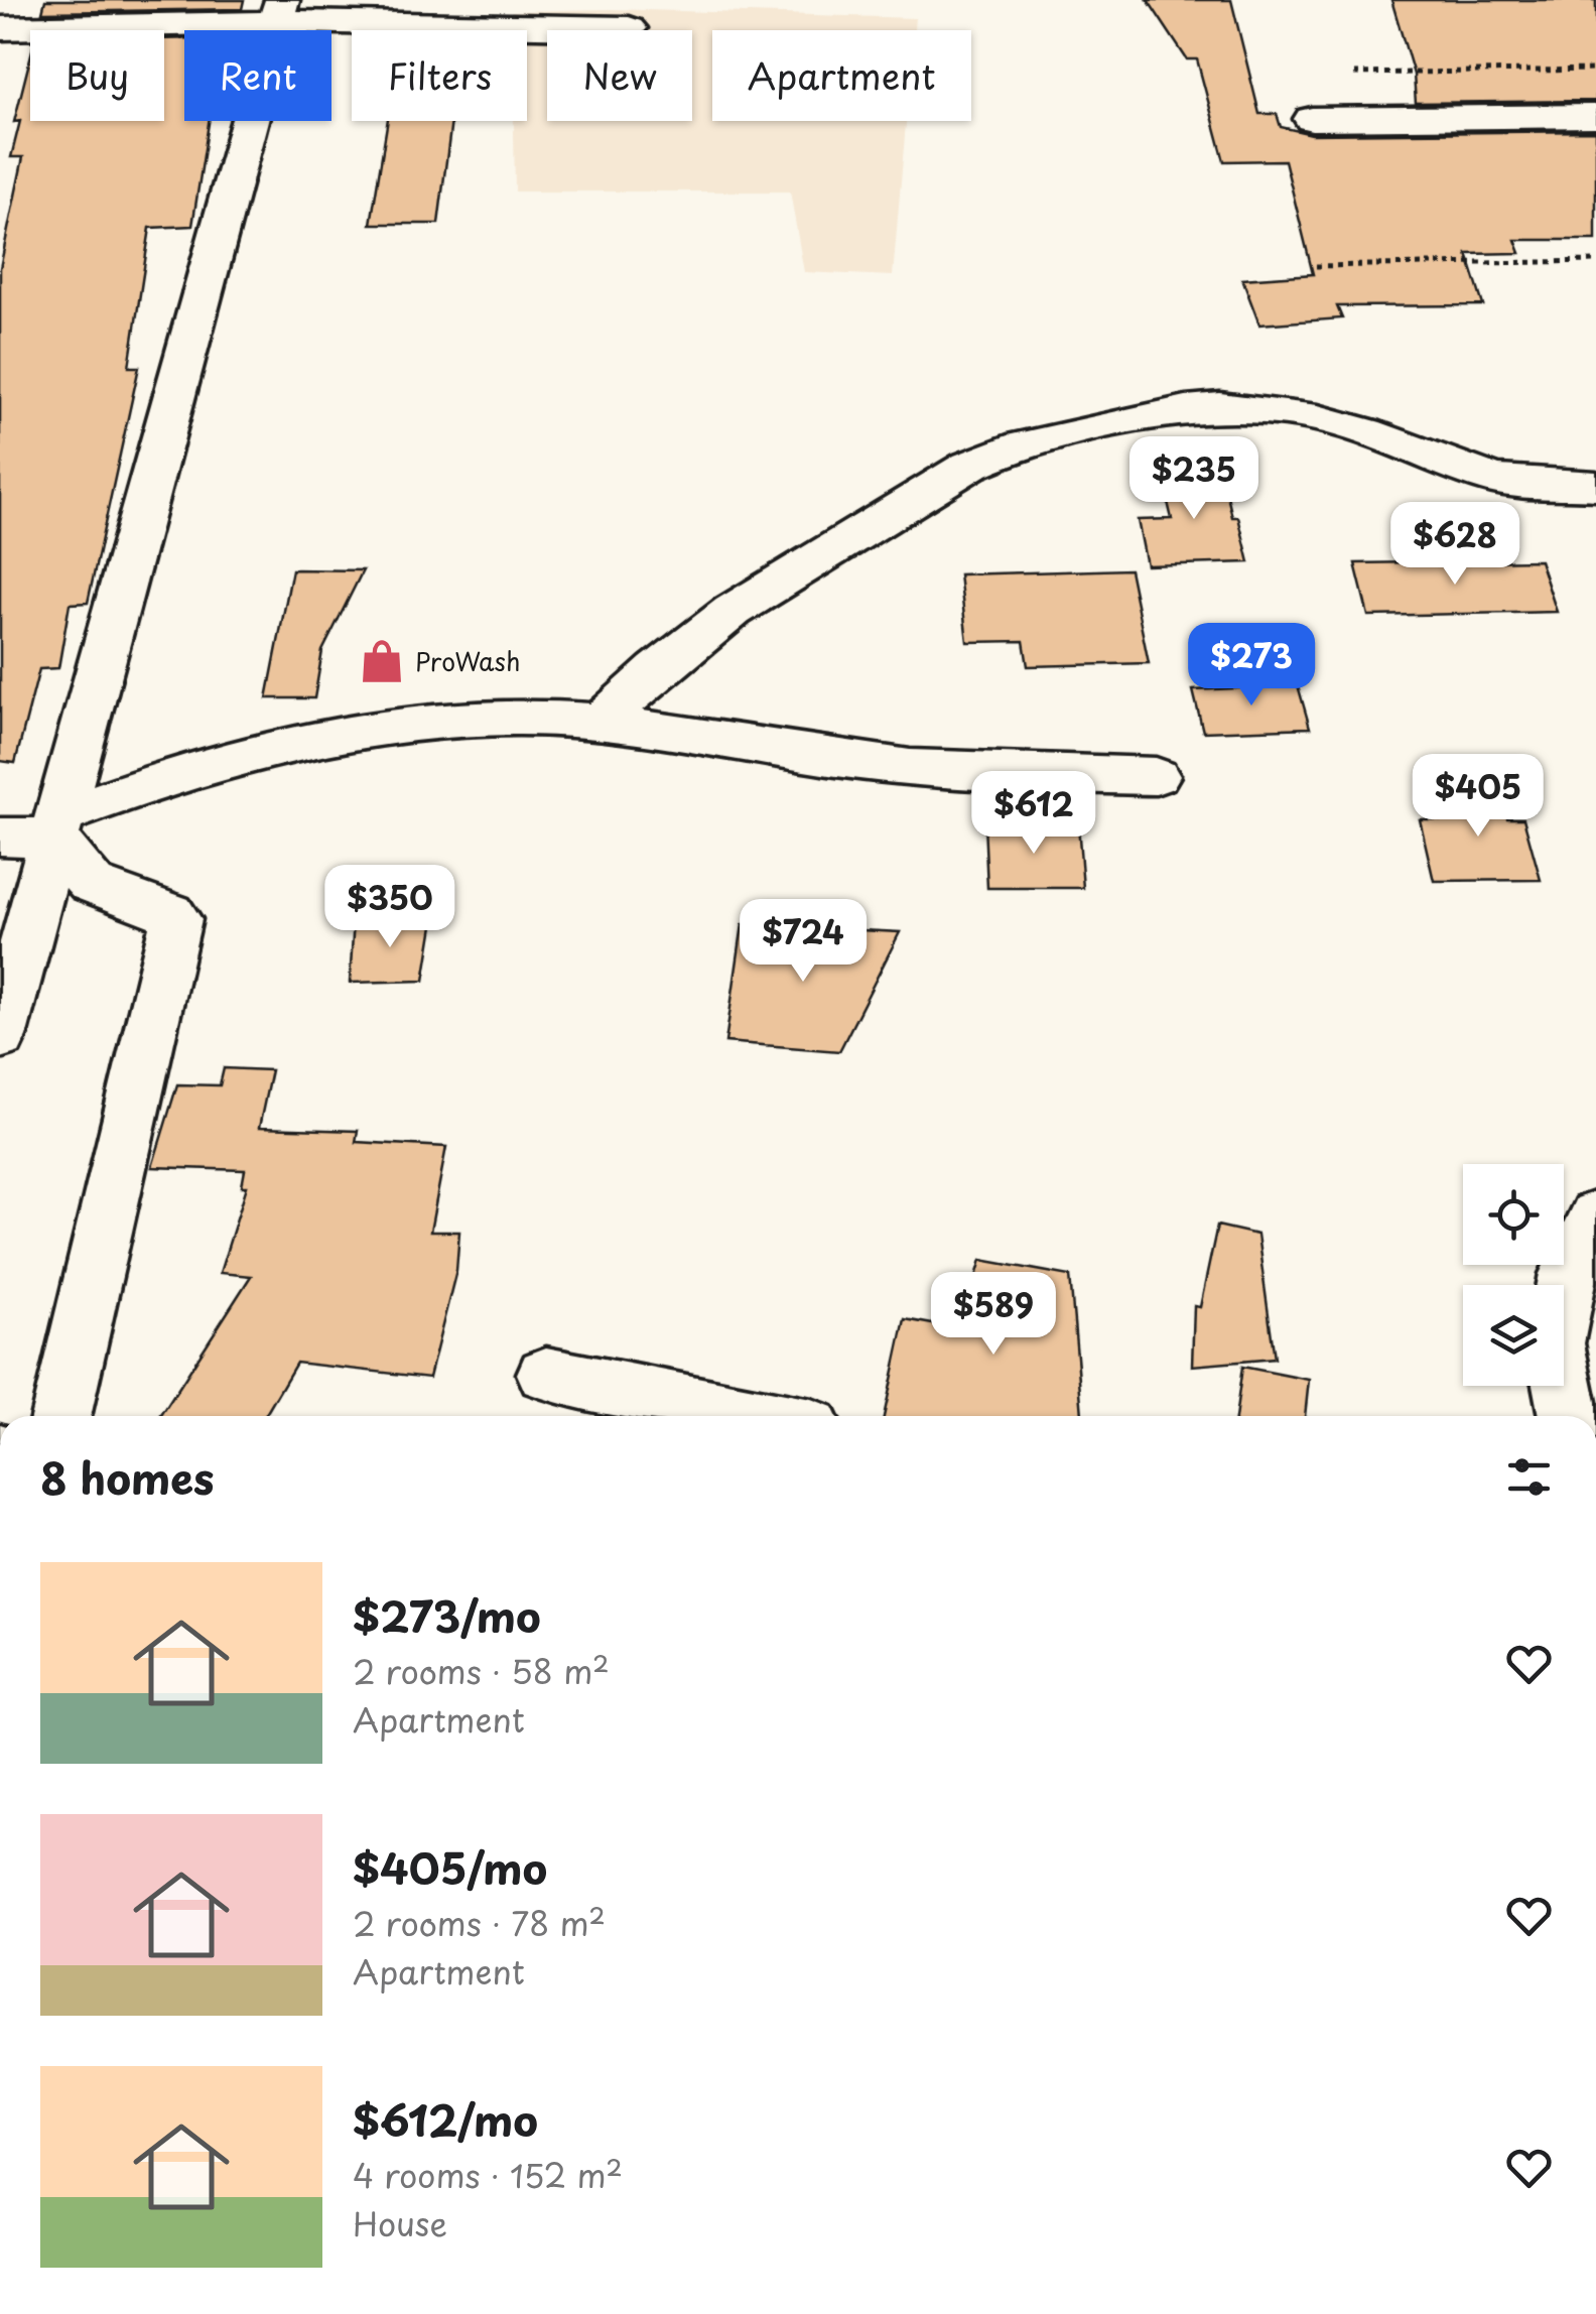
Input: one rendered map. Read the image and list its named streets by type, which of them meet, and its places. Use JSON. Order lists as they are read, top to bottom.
{
  "places": {
    "shop": ["ProWash"]
  },
  "page": {
    "chip": [
      "Buy",
      "Rent",
      "Filters",
      "New",
      "Apartment"
    ],
    "price": [
      "$235",
      "$628",
      "$273",
      "$405",
      "$612",
      "$350",
      "$724",
      "$589"
    ],
    "heading": "8 homes",
    "list": [
      {
        "name": "$273/mo",
        "note": "2 rooms · 58 m² · Apartment"
      },
      {
        "name": "$405/mo",
        "note": "2 rooms · 78 m² · Apartment"
      },
      {
        "name": "$612/mo",
        "note": "4 rooms · 152 m² · House"
      }
    ]
  }
}
